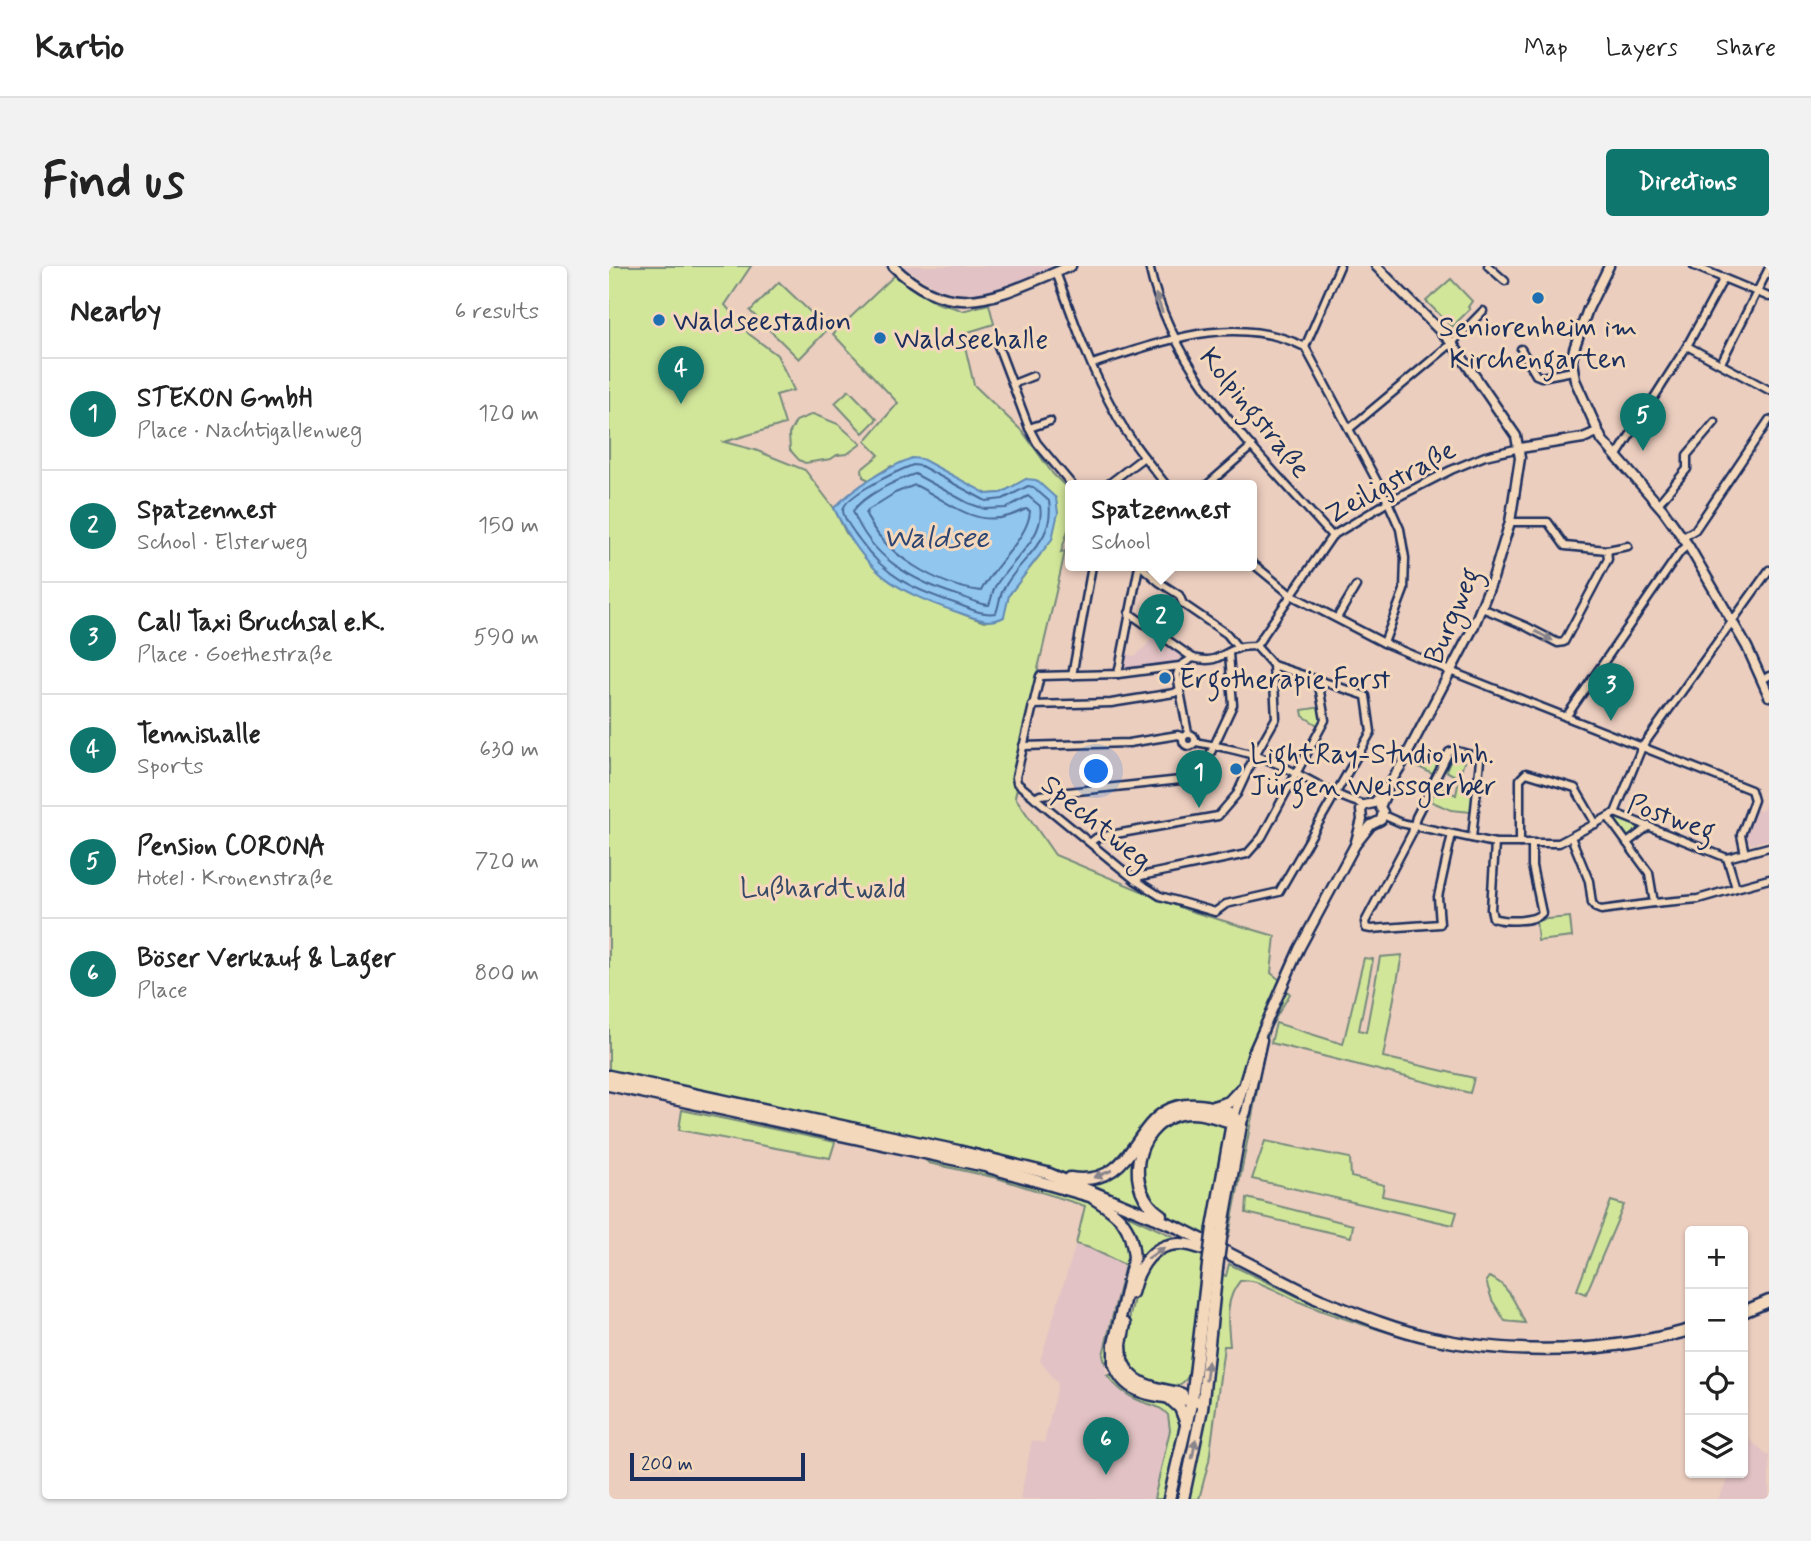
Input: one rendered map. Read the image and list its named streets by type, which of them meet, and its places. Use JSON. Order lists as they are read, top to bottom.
{
  "streets": {
    "street": [
      "Kolpingstraße",
      "Zeiligstraße",
      "Burgweg",
      "Postweg",
      "Spechtweg"
    ]
  },
  "crossings": [
    ["Kolpingstraße", "Zeiligstraße"],
    ["Zeiligstraße", "Burgweg"],
    ["Burgweg", "Postweg"],
    ["Postweg", "Spechtweg"]
  ],
  "water": ["Waldsee"],
  "parks": ["Lußhardtwald"],
  "places": [
    "Seniorenheim im Kirchengarten",
    "Waldseestadion",
    "Waldseehalle",
    "Ergotherapie Forst",
    "LightRay-Studio Inh. Jürgen Weissgerber"
  ],
  "scale_bar": "200 m",
  "page": {
    "header": "Kartio",
    "nav": ["Map", "Layers", "Share"],
    "buttons": "Directions",
    "title": "Find us",
    "heading": ["Nearby", "6 results"],
    "pins": [
      "4",
      "5",
      "2",
      "3",
      "1",
      "6"
    ],
    "list": [
      {
        "mark": "1",
        "name": "STEXON GmbH",
        "note": "Place · Nachtigallenweg",
        "value": "120 m"
      },
      {
        "mark": "2",
        "name": "Spatzennest",
        "note": "School · Elsterweg",
        "value": "150 m"
      },
      {
        "mark": "3",
        "name": "Call Taxi Bruchsal e.K.",
        "note": "Place · Goethestraße",
        "value": "590 m"
      },
      {
        "mark": "4",
        "name": "Tennishalle",
        "note": "Sports",
        "value": "630 m"
      },
      {
        "mark": "5",
        "name": "Pension CORONA",
        "note": "Hotel · Kronenstraße",
        "value": "720 m"
      },
      {
        "mark": "6",
        "name": "Böser Verkauf & Lager",
        "note": "Place",
        "value": "800 m"
      }
    ],
    "popup": ["Spatzennest", "School"],
    "map_buttons": ["+", "−"],
    "scale": "200 m"
  }
}
